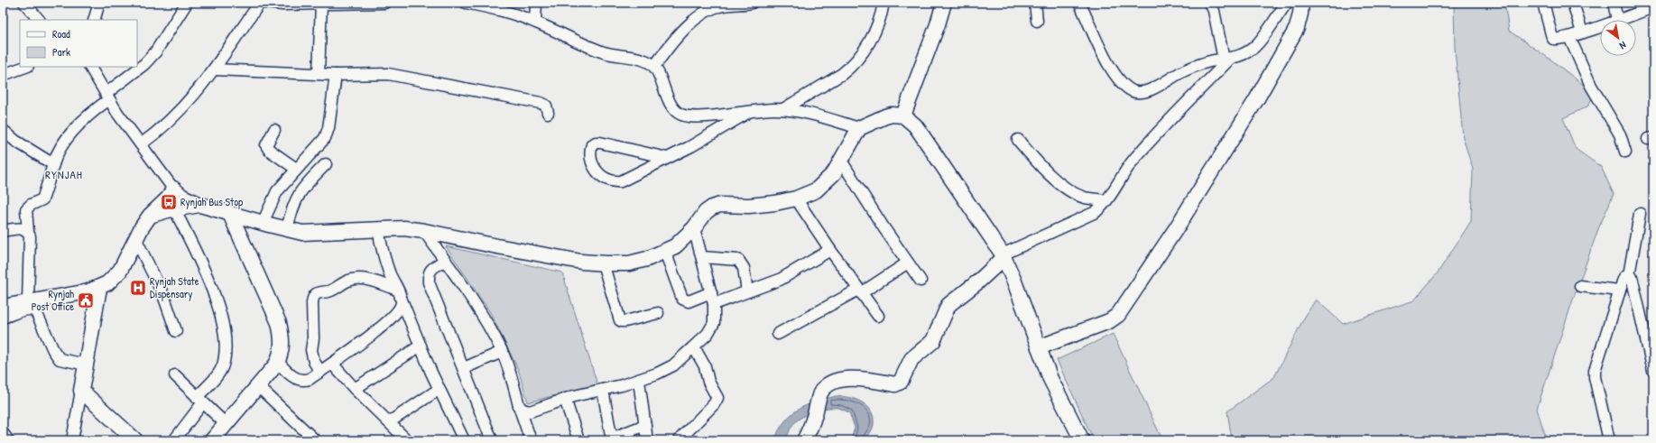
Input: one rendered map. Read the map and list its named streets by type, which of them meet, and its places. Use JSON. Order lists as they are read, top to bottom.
{
  "districts": ["RYNJAH"],
  "places": {
    "bus stop": ["Rynjah Bus Stop"],
    "hospital": ["Rynjah State Dispensary"],
    "public building": ["Rynjah Post Office"]
  },
  "legend": ["Road", "Park"],
  "north": "bottom right"
}
